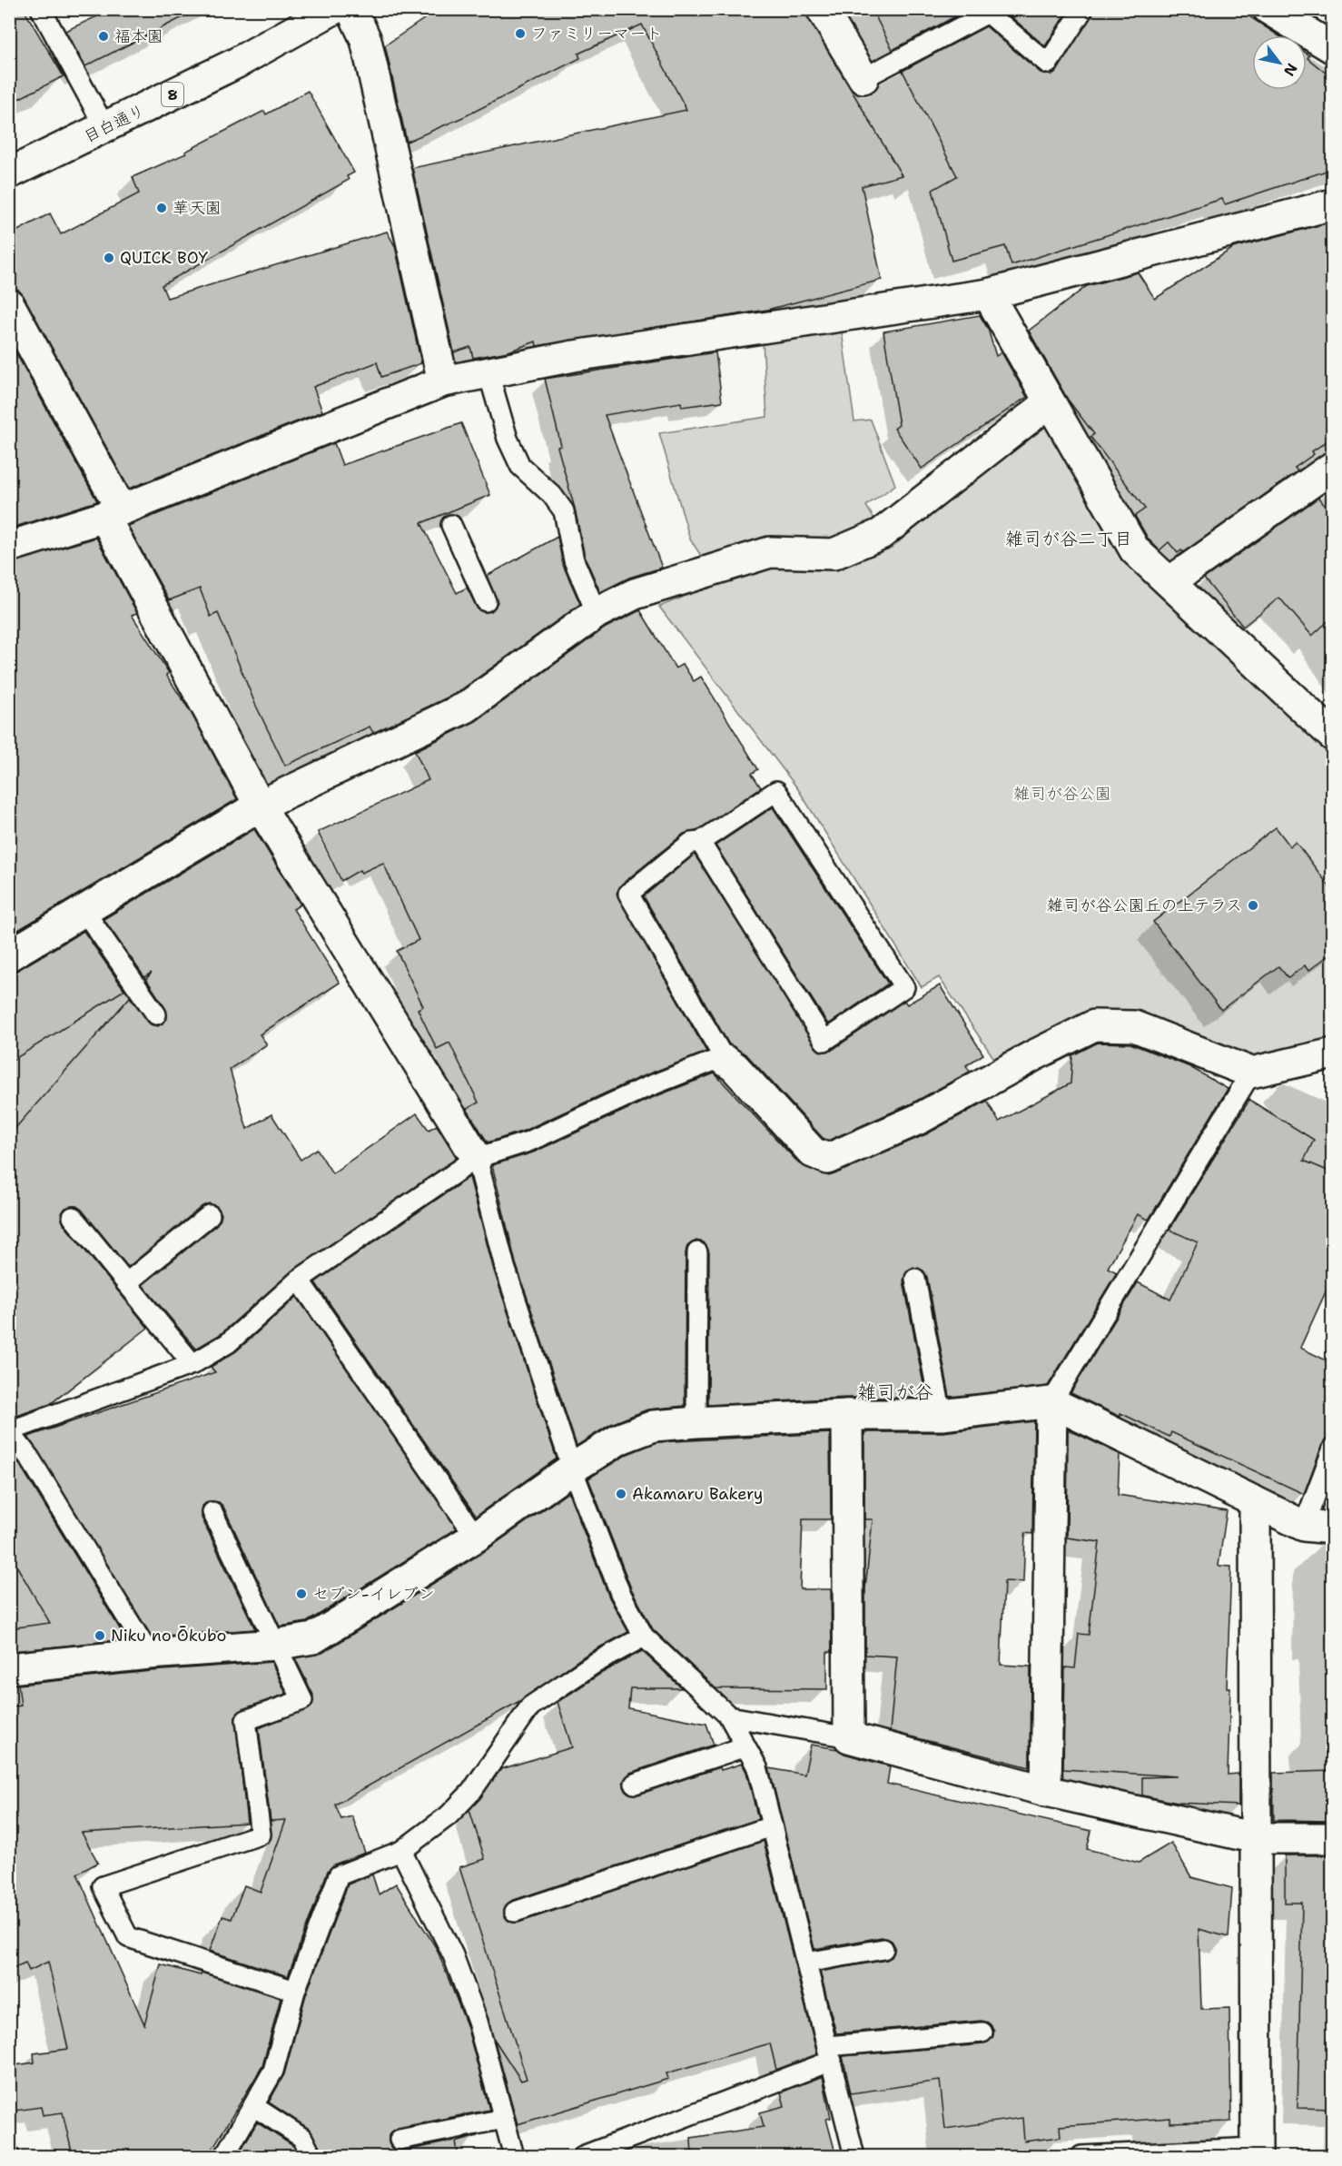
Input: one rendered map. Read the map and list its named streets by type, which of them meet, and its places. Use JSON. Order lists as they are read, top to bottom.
{
  "streets": {
    "street": ["8", "目白通り"]
  },
  "districts": ["雑司が谷二丁目", "雑司が谷"],
  "parks": ["雑司が谷公園"],
  "places": [
    "ファミリーマート",
    "福本園",
    "華天園",
    "QUICK BOY",
    "雑司が谷公園丘の上テラス",
    "Akamaru Bakery",
    "セブン-イレブン",
    "Niku no Ōkubo"
  ],
  "north": "bottom right"
}
